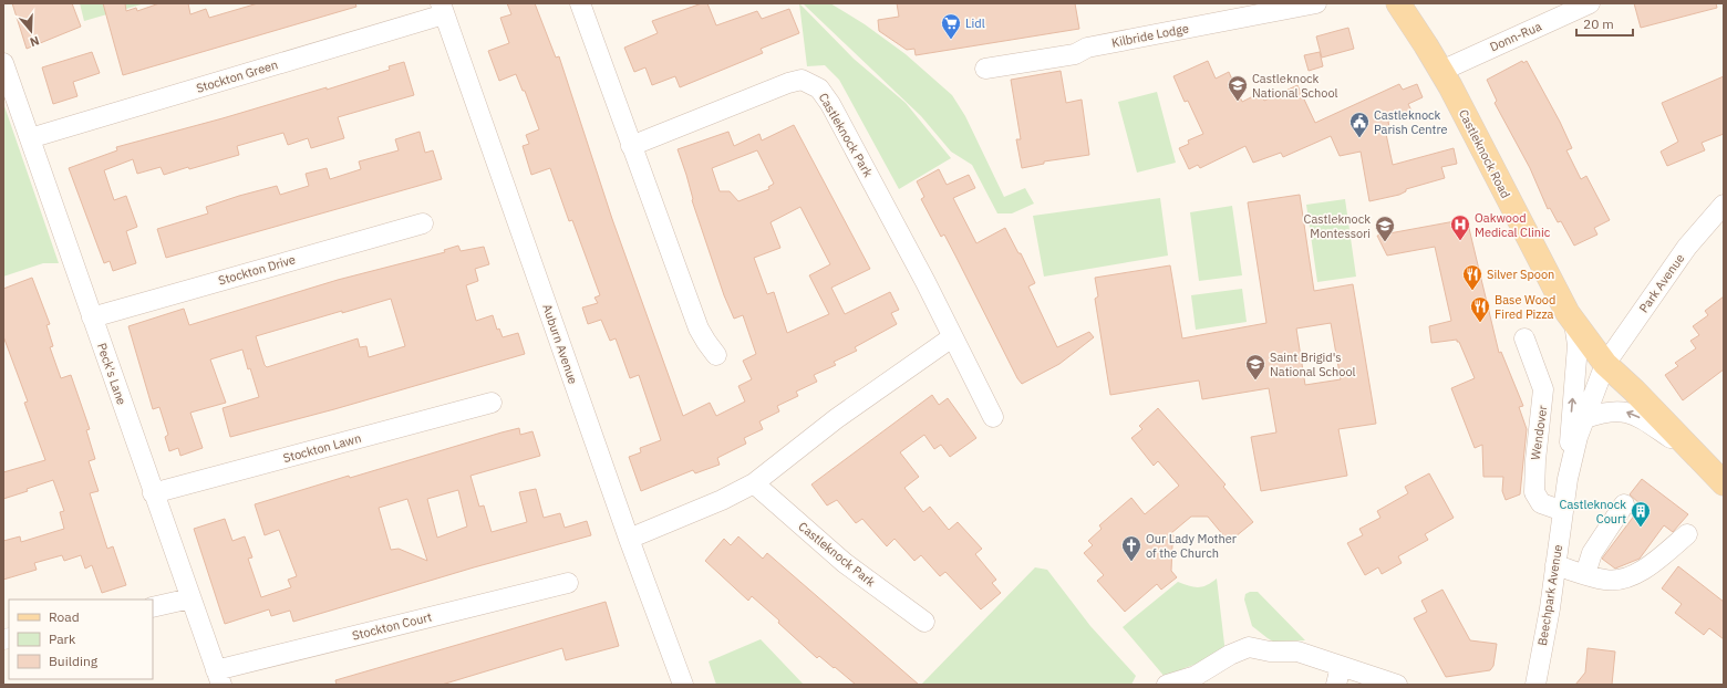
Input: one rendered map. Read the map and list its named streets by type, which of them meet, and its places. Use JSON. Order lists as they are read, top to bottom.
{
  "streets": {
    "main road": ["Castleknock Road"],
    "street": [
      "Kilbride Lodge",
      "Donn-Rua",
      "Stockton Green",
      "Castleknock Park",
      "Stockton Drive",
      "Park Avenue",
      "Auburn Avenue",
      "Peck's Lane",
      "Wendover",
      "Stockton Lawn",
      "Beechpark Avenue",
      "Stockton Court"
    ]
  },
  "crossings": [
    ["Donn-Rua", "Castleknock Road"],
    ["Stockton Green", "Auburn Avenue"],
    ["Stockton Green", "Peck's Lane"],
    ["Castleknock Road", "Park Avenue"],
    ["Castleknock Road", "Beechpark Avenue"],
    ["Stockton Drive", "Peck's Lane"],
    ["Park Avenue", "Beechpark Avenue"],
    ["Peck's Lane", "Stockton Lawn"],
    ["Peck's Lane", "Stockton Court"],
    ["Wendover", "Beechpark Avenue"]
  ],
  "places": {
    "supermarket": ["Lidl"],
    "school or university": ["Castleknock National School", "Castleknock Montessori", "Saint Brigid's National School"],
    "public building": ["Castleknock Parish Centre"],
    "hospital": ["Oakwood Medical Clinic"],
    "restaurant": ["Silver Spoon", "Base Wood Fired Pizza"],
    "building": ["Castleknock Court"],
    "church": ["Our Lady Mother of the Church"]
  },
  "legend": ["Road", "Park", "Building"],
  "scale_bar": "20 m",
  "north": "bottom"
}
